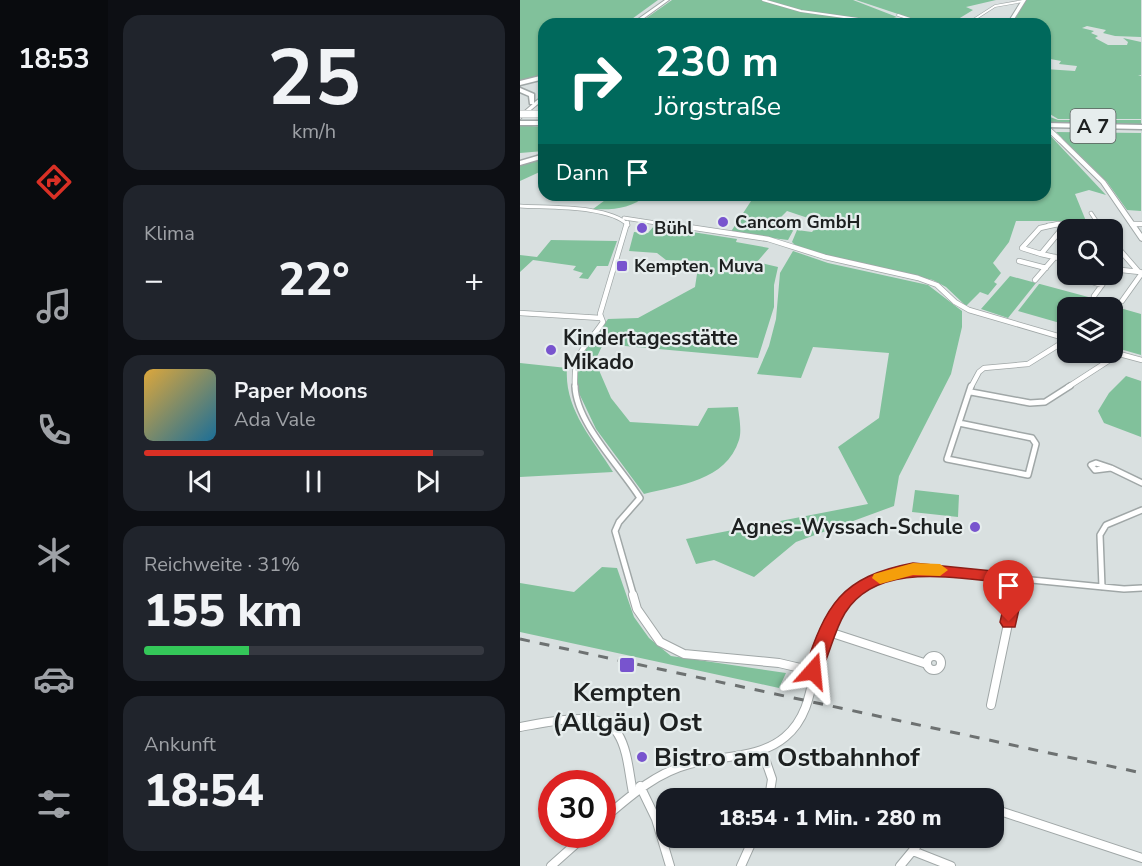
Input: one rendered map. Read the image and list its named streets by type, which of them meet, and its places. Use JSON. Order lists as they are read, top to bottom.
{
  "streets": {
    "highway": ["A 7"]
  },
  "places": {
    "other": [
      "Cancom GmbH",
      "Bühl",
      "Kindertagesstätte Mikado",
      "Agnes-Wyssach-Schule",
      "Bistro am Ostbahnhof"
    ],
    "transit": ["Kempten, Muva", "Kempten (Allgäu) Ost"]
  },
  "page": {
    "tabs": "18:53",
    "tile": [
      ["25", "km/h"],
      "Klima",
      ["Reichweite · 31%", "155 km"],
      ["Ankunft", "18:54"]
    ],
    "turn": ["230 m", "Jörgstraße"],
    "then": "Dann",
    "heat": ["−", "22°", "+"],
    "song": ["Paper Moons", "Ada Vale"],
    "limit": "30",
    "trip": "18:54 · 1 Min. · 280 m"
  }
}
